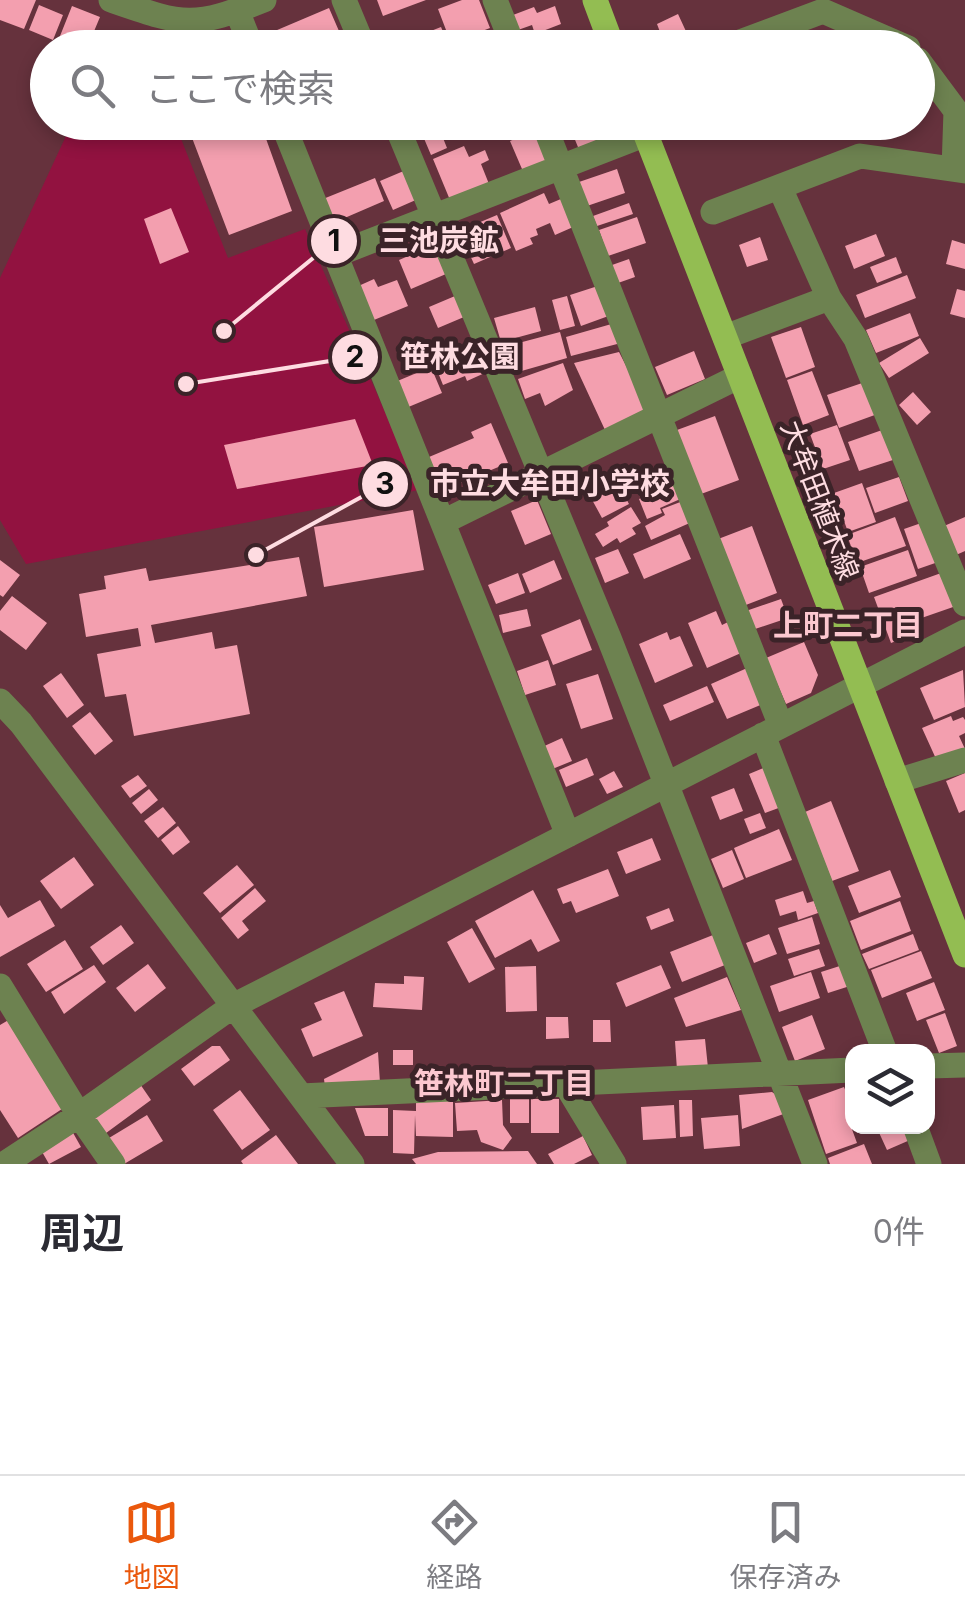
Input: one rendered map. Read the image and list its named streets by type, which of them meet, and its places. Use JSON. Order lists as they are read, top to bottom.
{
  "streets": {
    "main road": ["大牟田植木線"]
  },
  "districts": ["上町二丁目", "笹林町二丁目"],
  "places": ["三池炭鉱", "笹林公園", "市立大牟田小学校"],
  "page": {
    "search": "ここで検索",
    "heading": ["周辺", "0件"],
    "nav": ["地図", "経路", "保存済み"]
  }
}
